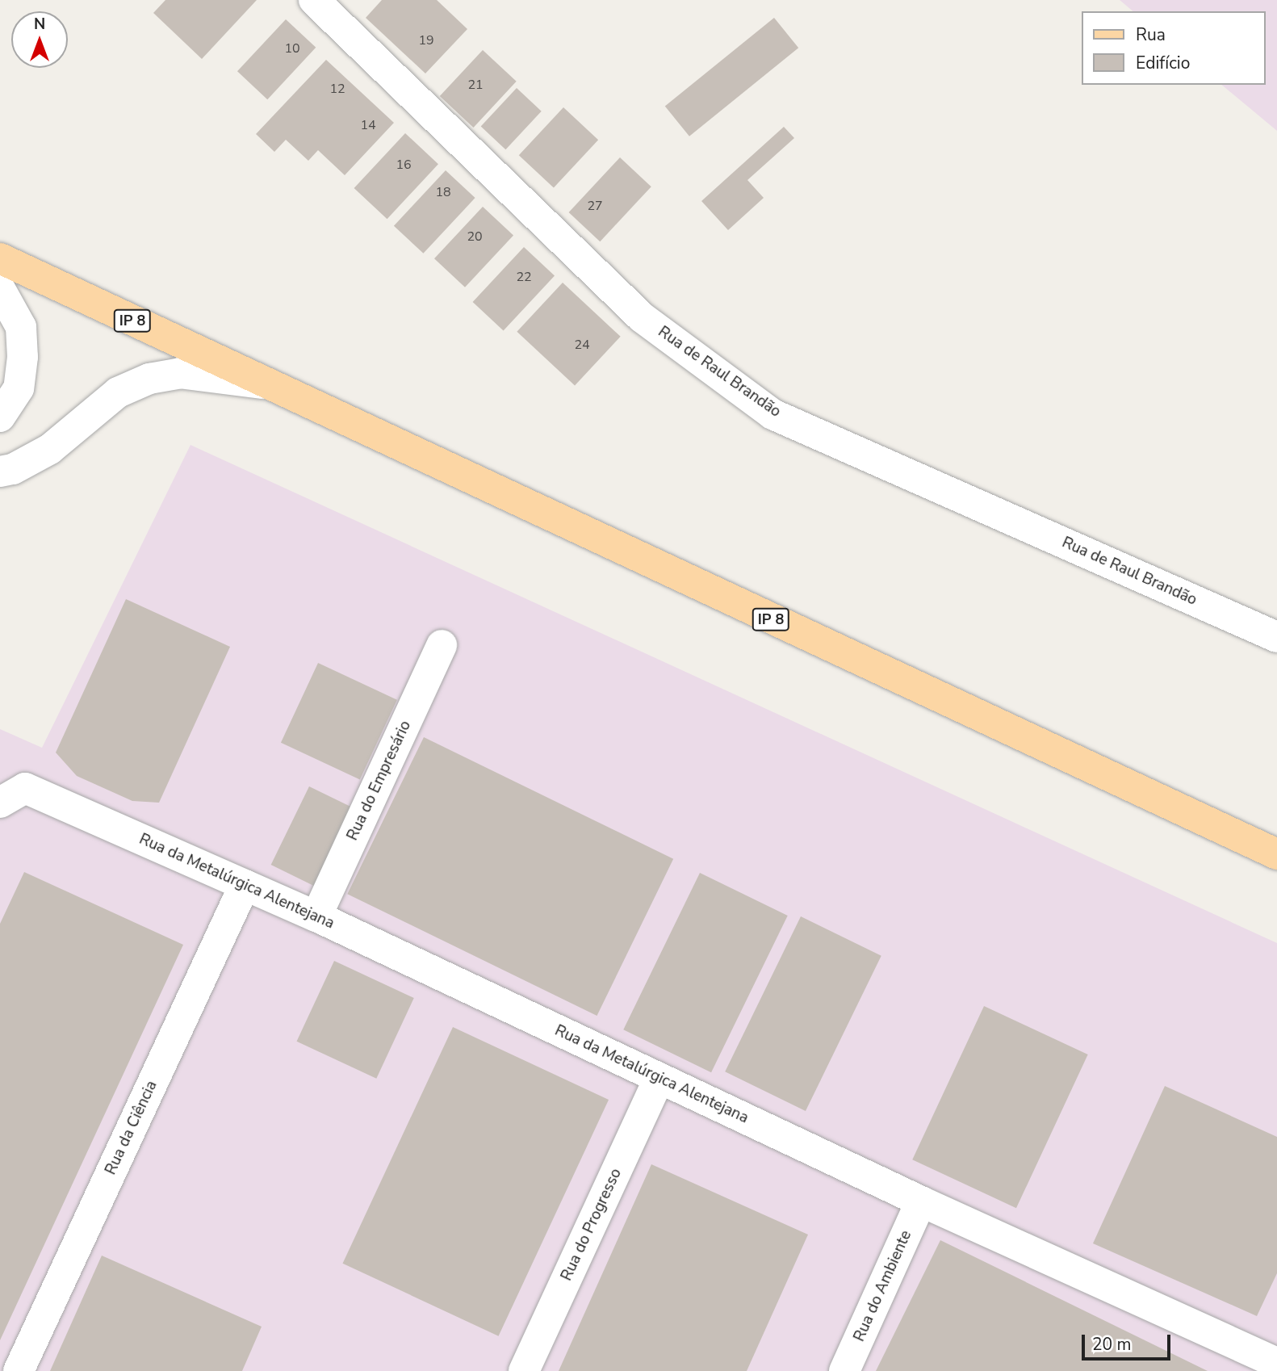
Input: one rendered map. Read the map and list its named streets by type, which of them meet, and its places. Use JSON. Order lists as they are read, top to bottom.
{
  "streets": {
    "main road": ["IP 8"],
    "street": [
      "Rua de Raul Brandão",
      "Rua do Empresário",
      "Rua da Metalúrgica Alentejana",
      "Rua da Ciência",
      "Rua do Progresso",
      "Rua do Ambiente"
    ]
  },
  "crossings": [
    ["Rua do Empresário", "Rua da Metalúrgica Alentejana"],
    ["Rua da Metalúrgica Alentejana", "Rua da Ciência"],
    ["Rua da Metalúrgica Alentejana", "Rua do Progresso"],
    ["Rua da Metalúrgica Alentejana", "Rua do Ambiente"]
  ],
  "house_numbers": [
    "19",
    "10",
    "21",
    "12",
    "14",
    "16",
    "18",
    "27",
    "20",
    "22",
    "24"
  ],
  "legend": ["Rua", "Edifício"],
  "scale_bar": "20 m",
  "north": "top"
}
